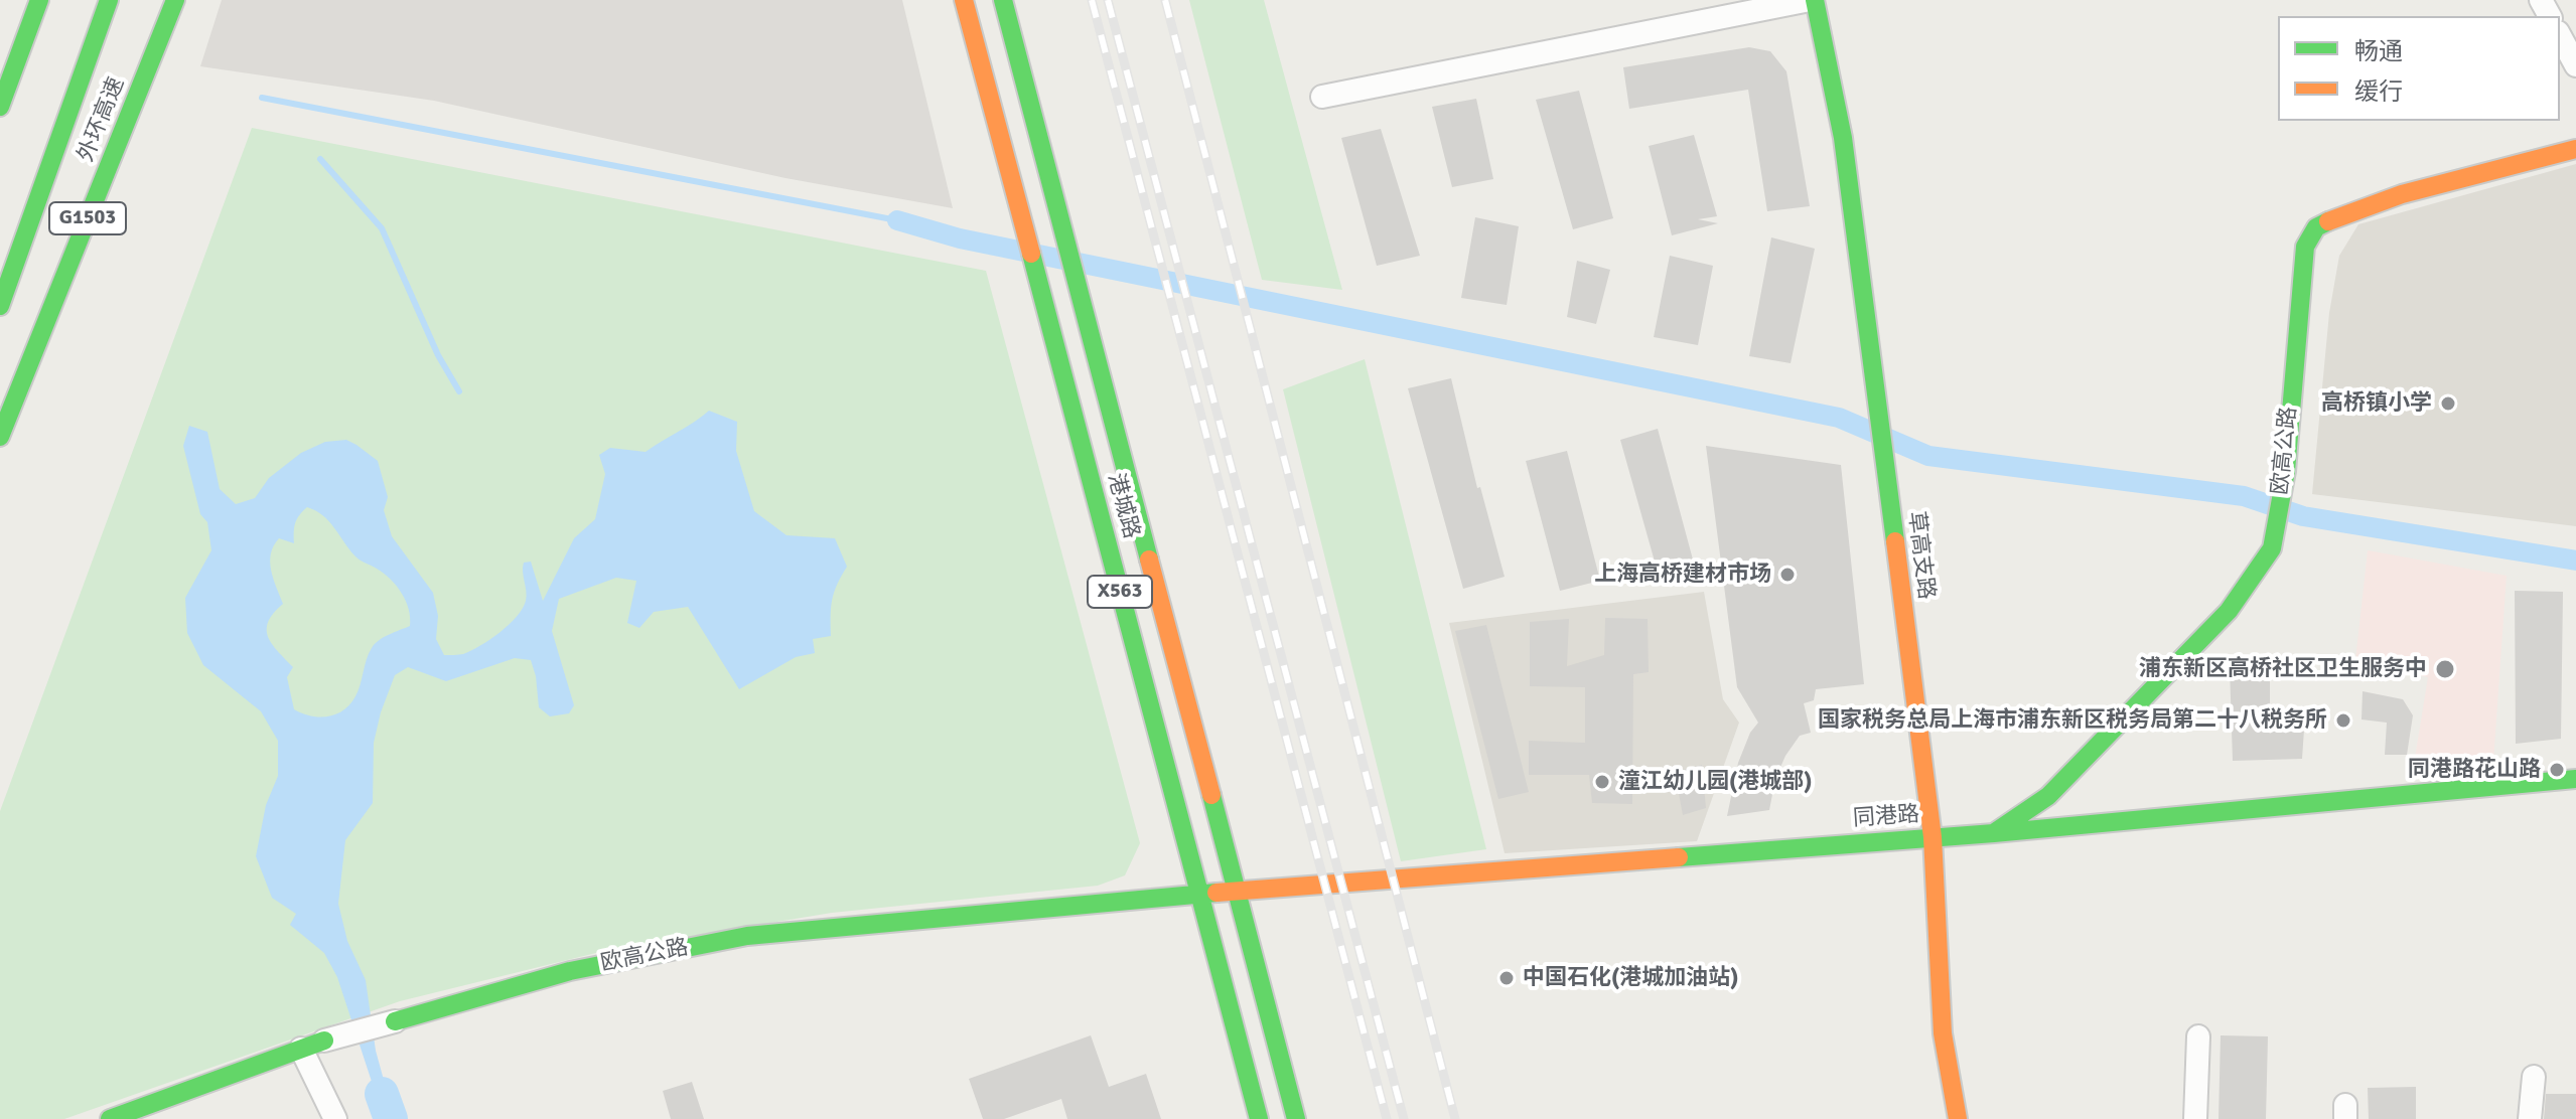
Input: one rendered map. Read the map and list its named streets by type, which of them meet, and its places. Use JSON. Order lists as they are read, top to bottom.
{
  "streets": {
    "main road": [
      "外环高速",
      "G1503",
      "欧高公路",
      "港城路",
      "草高支路",
      "X563",
      "同港路"
    ]
  },
  "crossings": [
    ["欧高公路", "港城路"],
    ["欧高公路", "同港路"],
    ["港城路", "同港路"],
    ["草高支路", "同港路"]
  ],
  "places": [
    "高桥镇小学",
    "上海高桥建材市场",
    "浦东新区高桥社区卫生服务中",
    "国家税务总局上海市浦东新区税务局第二十八税务所",
    "同港路花山路",
    "潼江幼儿园(港城部)",
    "中国石化(港城加油站)"
  ],
  "legend": ["畅通", "缓行"]
}
